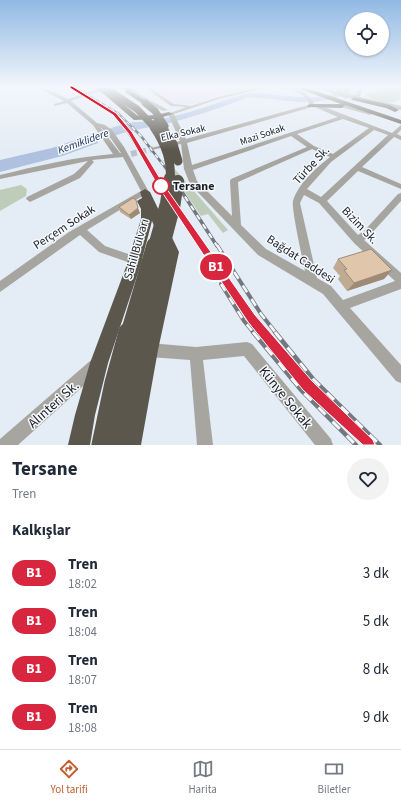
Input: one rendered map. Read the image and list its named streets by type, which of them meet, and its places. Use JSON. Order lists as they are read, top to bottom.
{
  "streets": {
    "highway": ["Sahil Bulvarı"],
    "street": [
      "Elka Sokak",
      "Mazi Sokak",
      "Türbe Sk.",
      "Bizim Sk.",
      "Perçem Sokak",
      "Bağdat Caddesi",
      "Künye Sokak",
      "Alınteri Sk."
    ]
  },
  "crossings": [
    ["Elka Sokak", "Bağdat Caddesi"],
    ["Mazi Sokak", "Bağdat Caddesi"],
    ["Türbe Sk.", "Bizim Sk."],
    ["Türbe Sk.", "Bağdat Caddesi"],
    ["Sahil Bulvarı", "Bağdat Caddesi"]
  ],
  "water": ["Kemiklidere"],
  "places": ["Tersane"],
  "page": {
    "on_map": "B1",
    "heading": [
      ["Tersane", "Tren"],
      "Kalkışlar"
    ],
    "list": [
      {
        "mark": "B1",
        "name": "Tren",
        "note": "18:02",
        "value": "3 dk"
      },
      {
        "mark": "B1",
        "name": "Tren",
        "note": "18:04",
        "value": "5 dk"
      },
      {
        "mark": "B1",
        "name": "Tren",
        "note": "18:07",
        "value": "8 dk"
      },
      {
        "mark": "B1",
        "name": "Tren",
        "note": "18:08",
        "value": "9 dk"
      }
    ],
    "tabs": ["Yol tarifi", "Harita", "Biletler"]
  }
}
